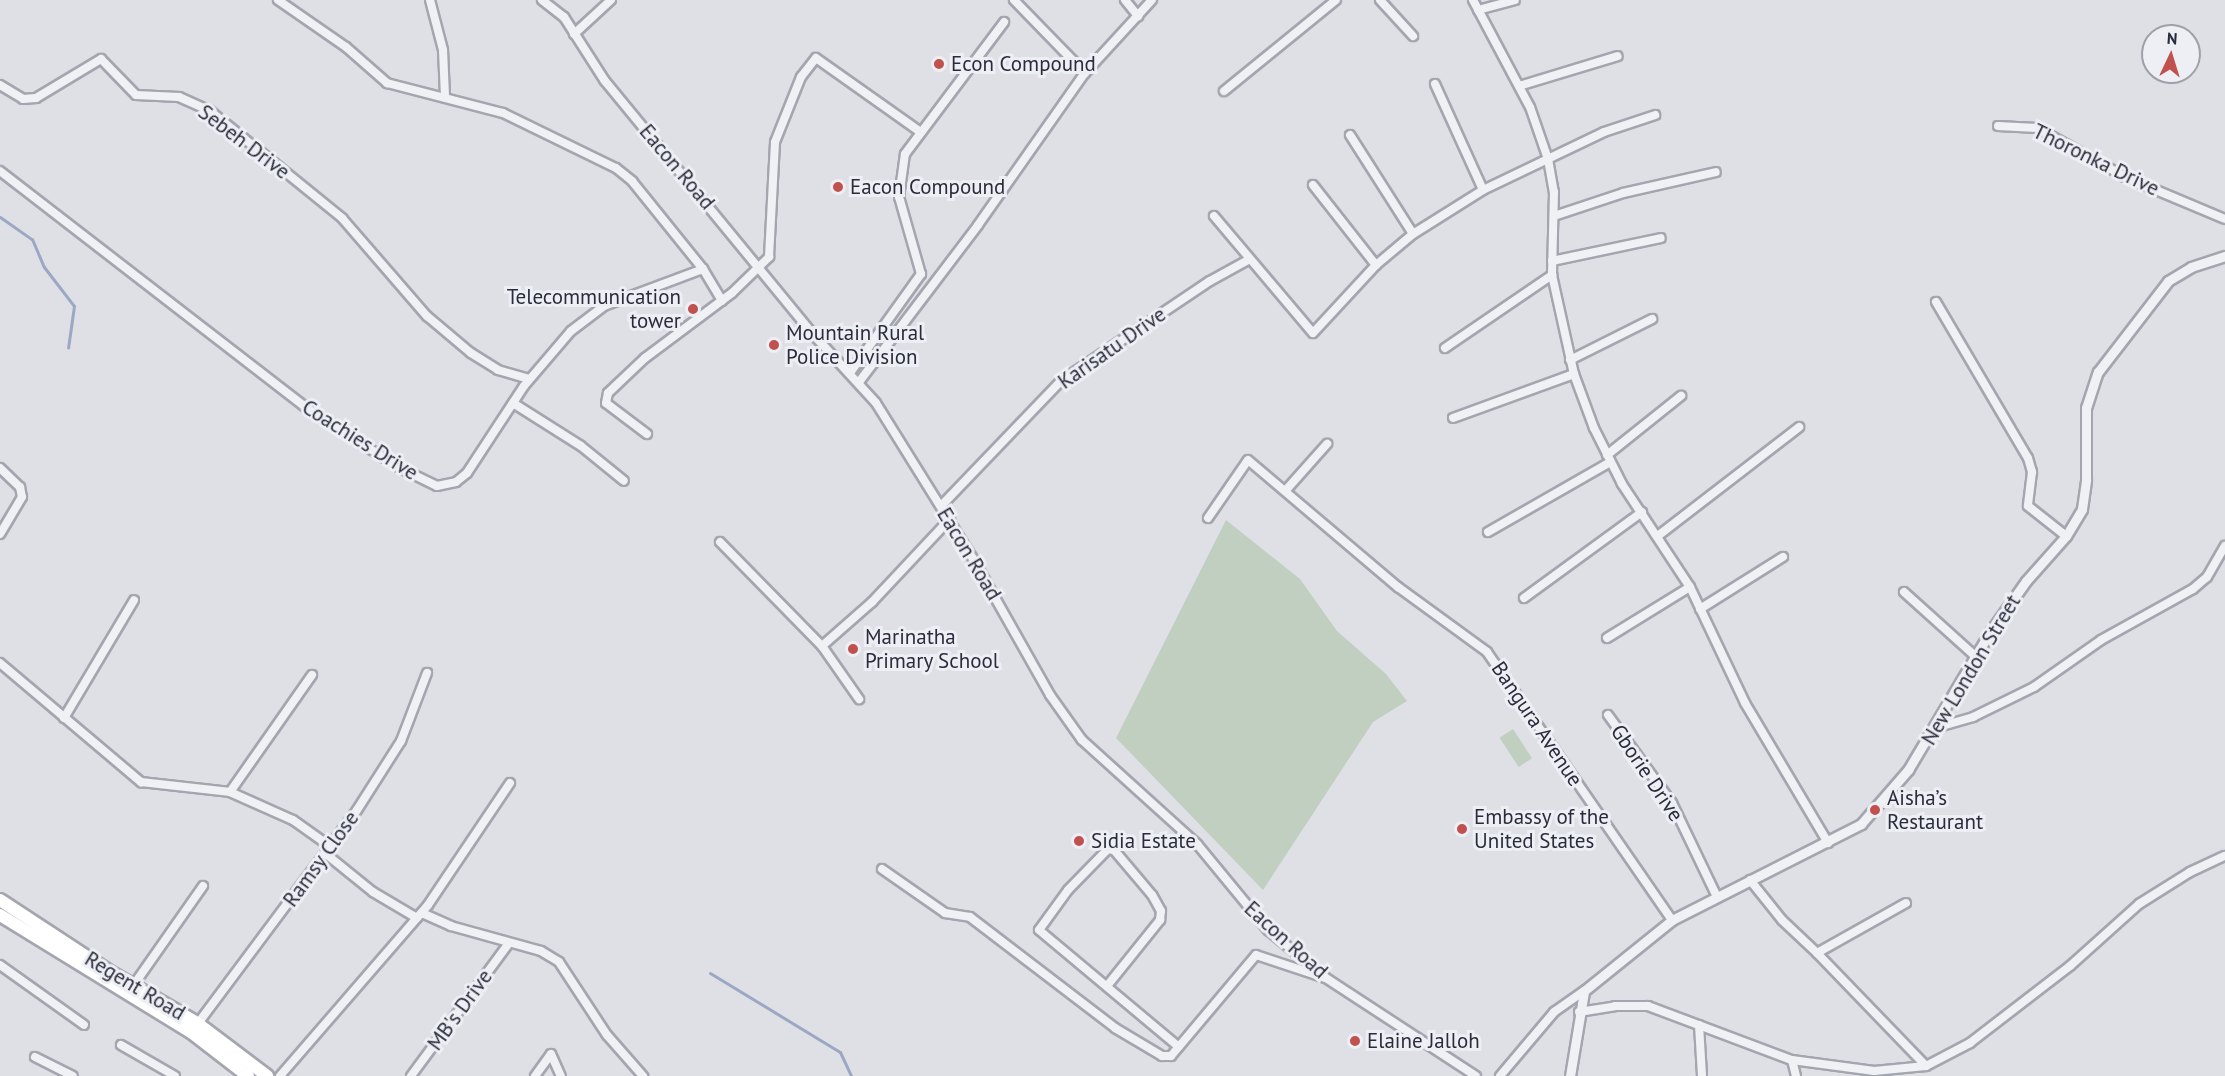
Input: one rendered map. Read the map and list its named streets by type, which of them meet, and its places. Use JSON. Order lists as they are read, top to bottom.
{
  "streets": {
    "main road": ["Regent Road"],
    "street": [
      "Sebeh Drive",
      "Thoronka Drive",
      "Eacon Road",
      "Karisatu Drive",
      "Coachies Drive",
      "New London Street",
      "Bangura Avenue",
      "Gborie Drive",
      "Ramsy Close",
      "MB's Drive"
    ]
  },
  "crossings": [
    ["Sebeh Drive", "Coachies Drive"],
    ["Eacon Road", "Karisatu Drive"],
    ["New London Street", "Bangura Avenue"],
    ["New London Street", "Gborie Drive"],
    ["Ramsy Close", "Regent Road"]
  ],
  "places": [
    "Econ Compound",
    "Eacon Compound",
    "Telecommunication tower",
    "Mountain Rural Police Division",
    "Marinatha Primary School",
    "Aisha’s Restaurant",
    "Embassy of the United States",
    "Sidia Estate",
    "Elaine Jalloh"
  ],
  "north": "top"
}
